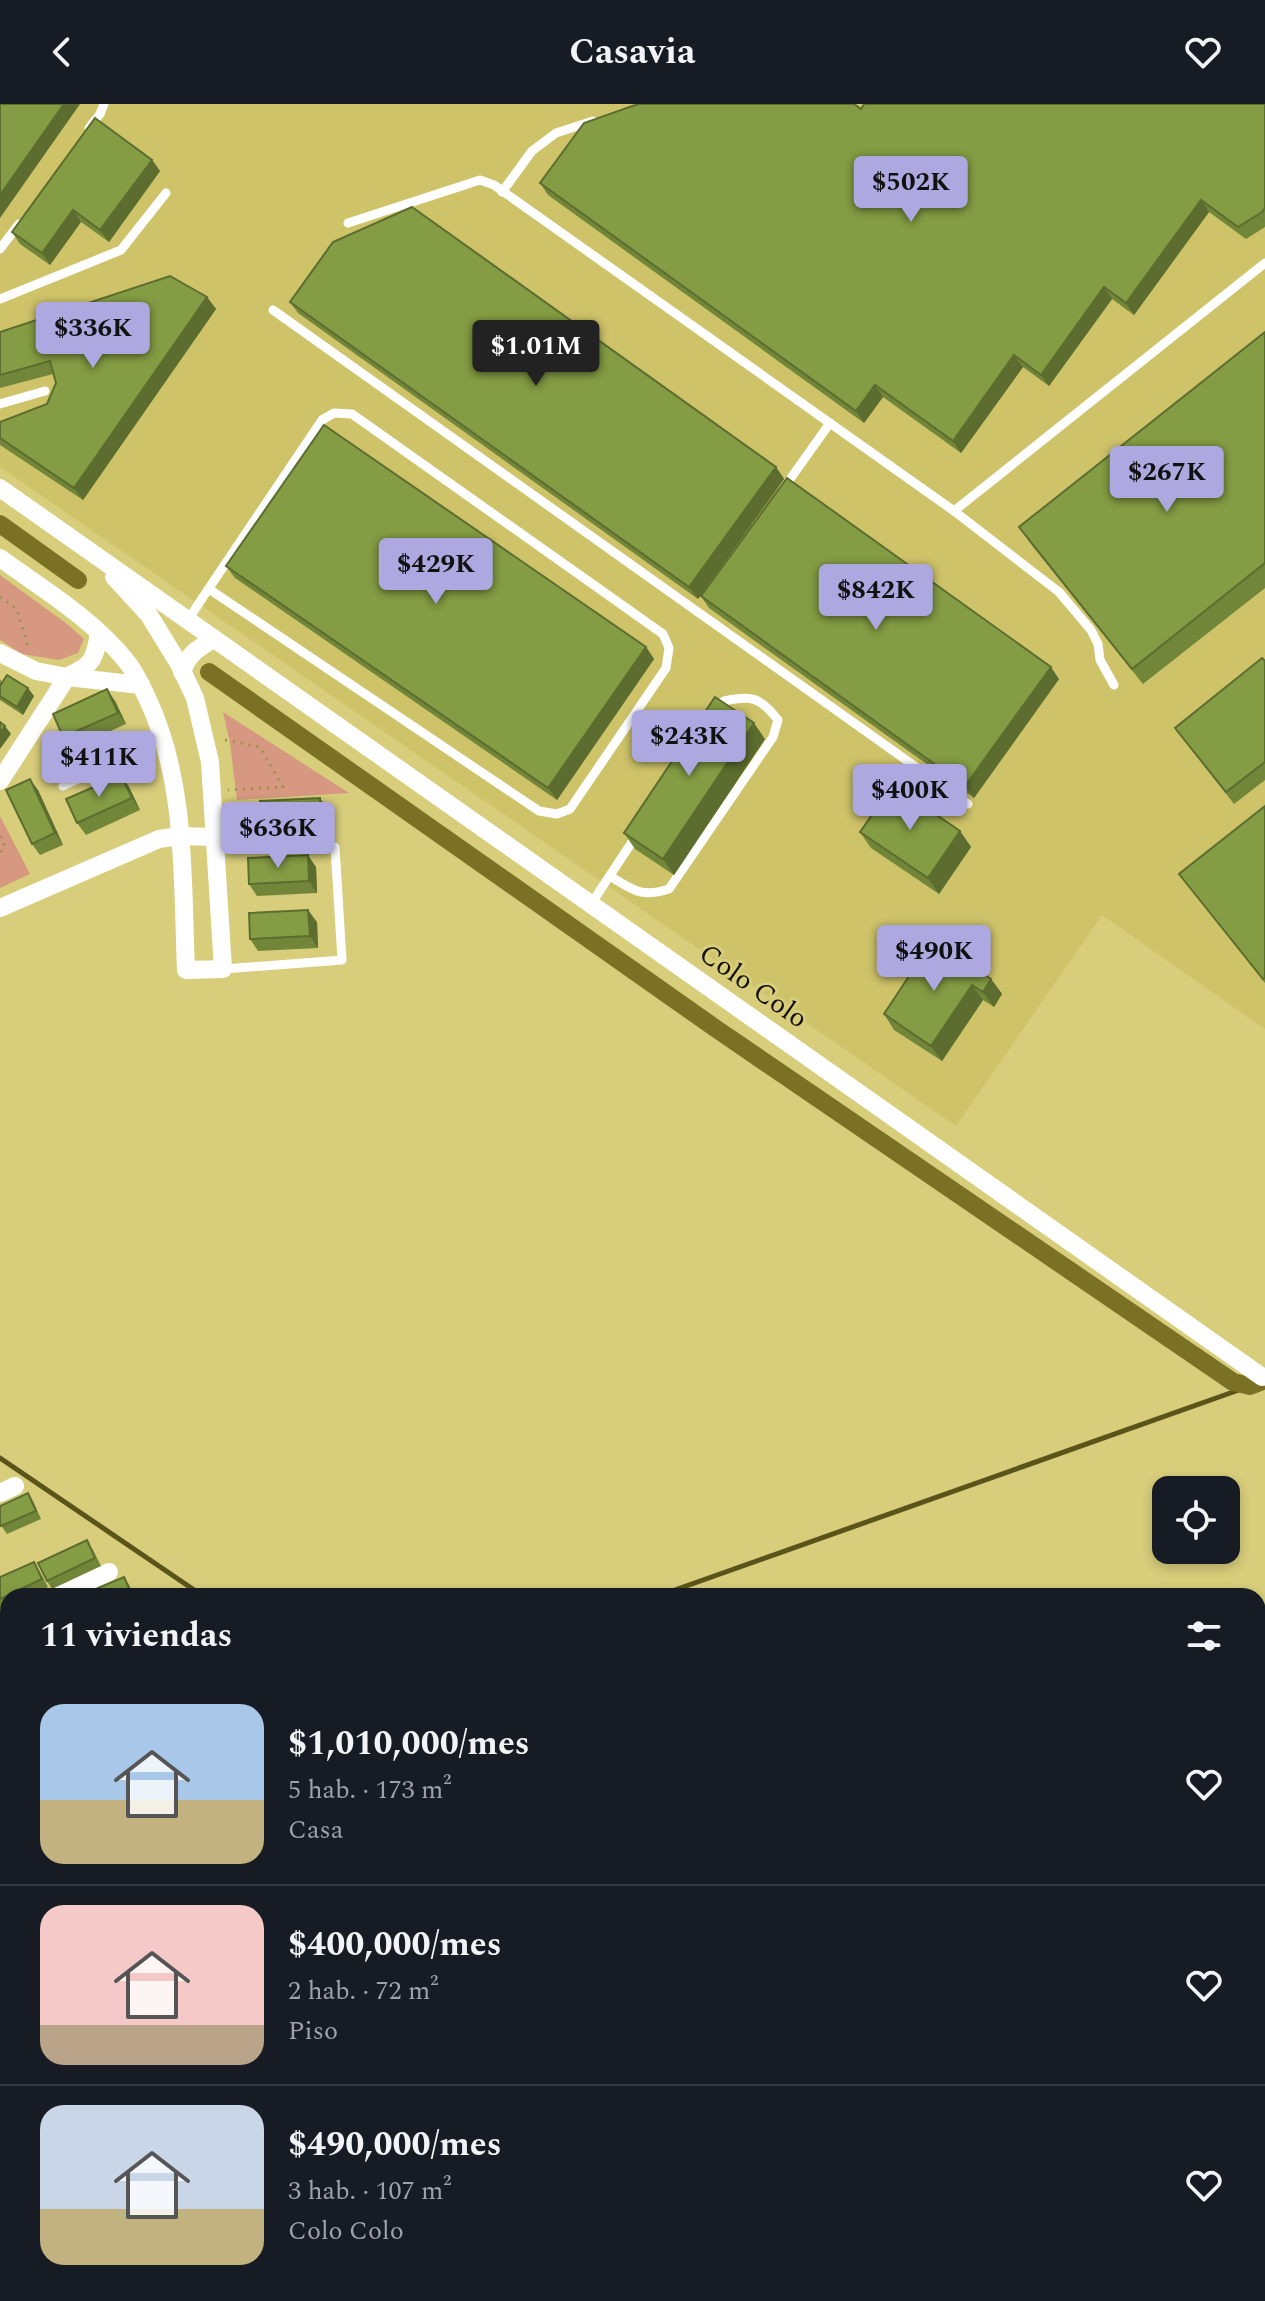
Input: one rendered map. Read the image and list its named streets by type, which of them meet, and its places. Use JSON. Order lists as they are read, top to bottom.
{
  "streets": {
    "street": ["Colo Colo"]
  },
  "page": {
    "header": "Casavia",
    "price": [
      "$502K",
      "$336K",
      "$1.01M",
      "$267K",
      "$429K",
      "$842K",
      "$243K",
      "$411K",
      "$400K",
      "$636K",
      "$490K"
    ],
    "heading": "11 viviendas",
    "list": [
      {
        "name": "$1,010,000/mes",
        "note": "5 hab. · 173 m² · Casa"
      },
      {
        "name": "$400,000/mes",
        "note": "2 hab. · 72 m² · Piso"
      },
      {
        "name": "$490,000/mes",
        "note": "3 hab. · 107 m² · Colo Colo"
      }
    ]
  }
}
